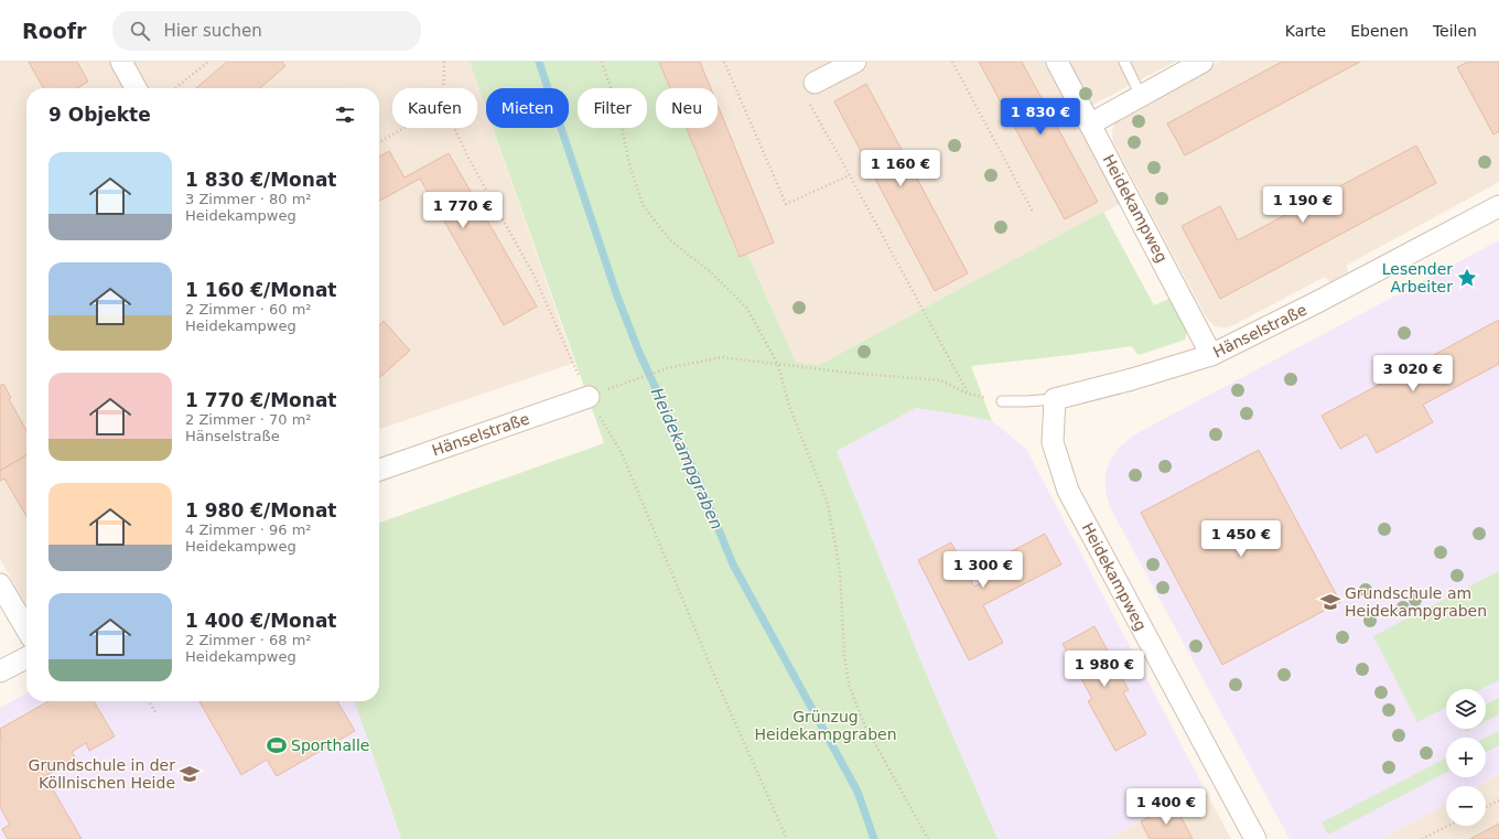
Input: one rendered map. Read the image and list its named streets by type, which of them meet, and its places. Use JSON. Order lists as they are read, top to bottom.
{
  "streets": {
    "street": ["Heidekampweg", "Hänselstraße"]
  },
  "crossings": [
    ["Heidekampweg", "Hänselstraße"]
  ],
  "water": ["Heidekampgraben"],
  "parks": ["Grünzug Heidekampgraben"],
  "places": {
    "place": ["Lesender Arbeiter"],
    "school or university": ["Grundschule am Heidekampgraben", "Grundschule in der Köllnischen Heide"],
    "sports": ["Sporthalle"]
  },
  "page": {
    "header": "Roofr",
    "search": "Hier suchen",
    "nav": ["Karte", "Ebenen", "Teilen"],
    "chip": [
      "Kaufen",
      "Mieten",
      "Filter",
      "Neu"
    ],
    "heading": "9 Objekte",
    "price": [
      "1 830 €",
      "1 160 €",
      "1 190 €",
      "1 770 €",
      "3 020 €",
      "1 450 €",
      "1 300 €",
      "1 980 €",
      "1 400 €"
    ],
    "list": [
      {
        "name": "1 830 €/Monat",
        "note": "3 Zimmer · 80 m² · Heidekampweg"
      },
      {
        "name": "1 160 €/Monat",
        "note": "2 Zimmer · 60 m² · Heidekampweg"
      },
      {
        "name": "1 770 €/Monat",
        "note": "2 Zimmer · 70 m² · Hänselstraße"
      },
      {
        "name": "1 980 €/Monat",
        "note": "4 Zimmer · 96 m² · Heidekampweg"
      },
      {
        "name": "1 400 €/Monat",
        "note": "2 Zimmer · 68 m² · Heidekampweg"
      }
    ],
    "map_buttons": ["+", "−"]
  }
}
